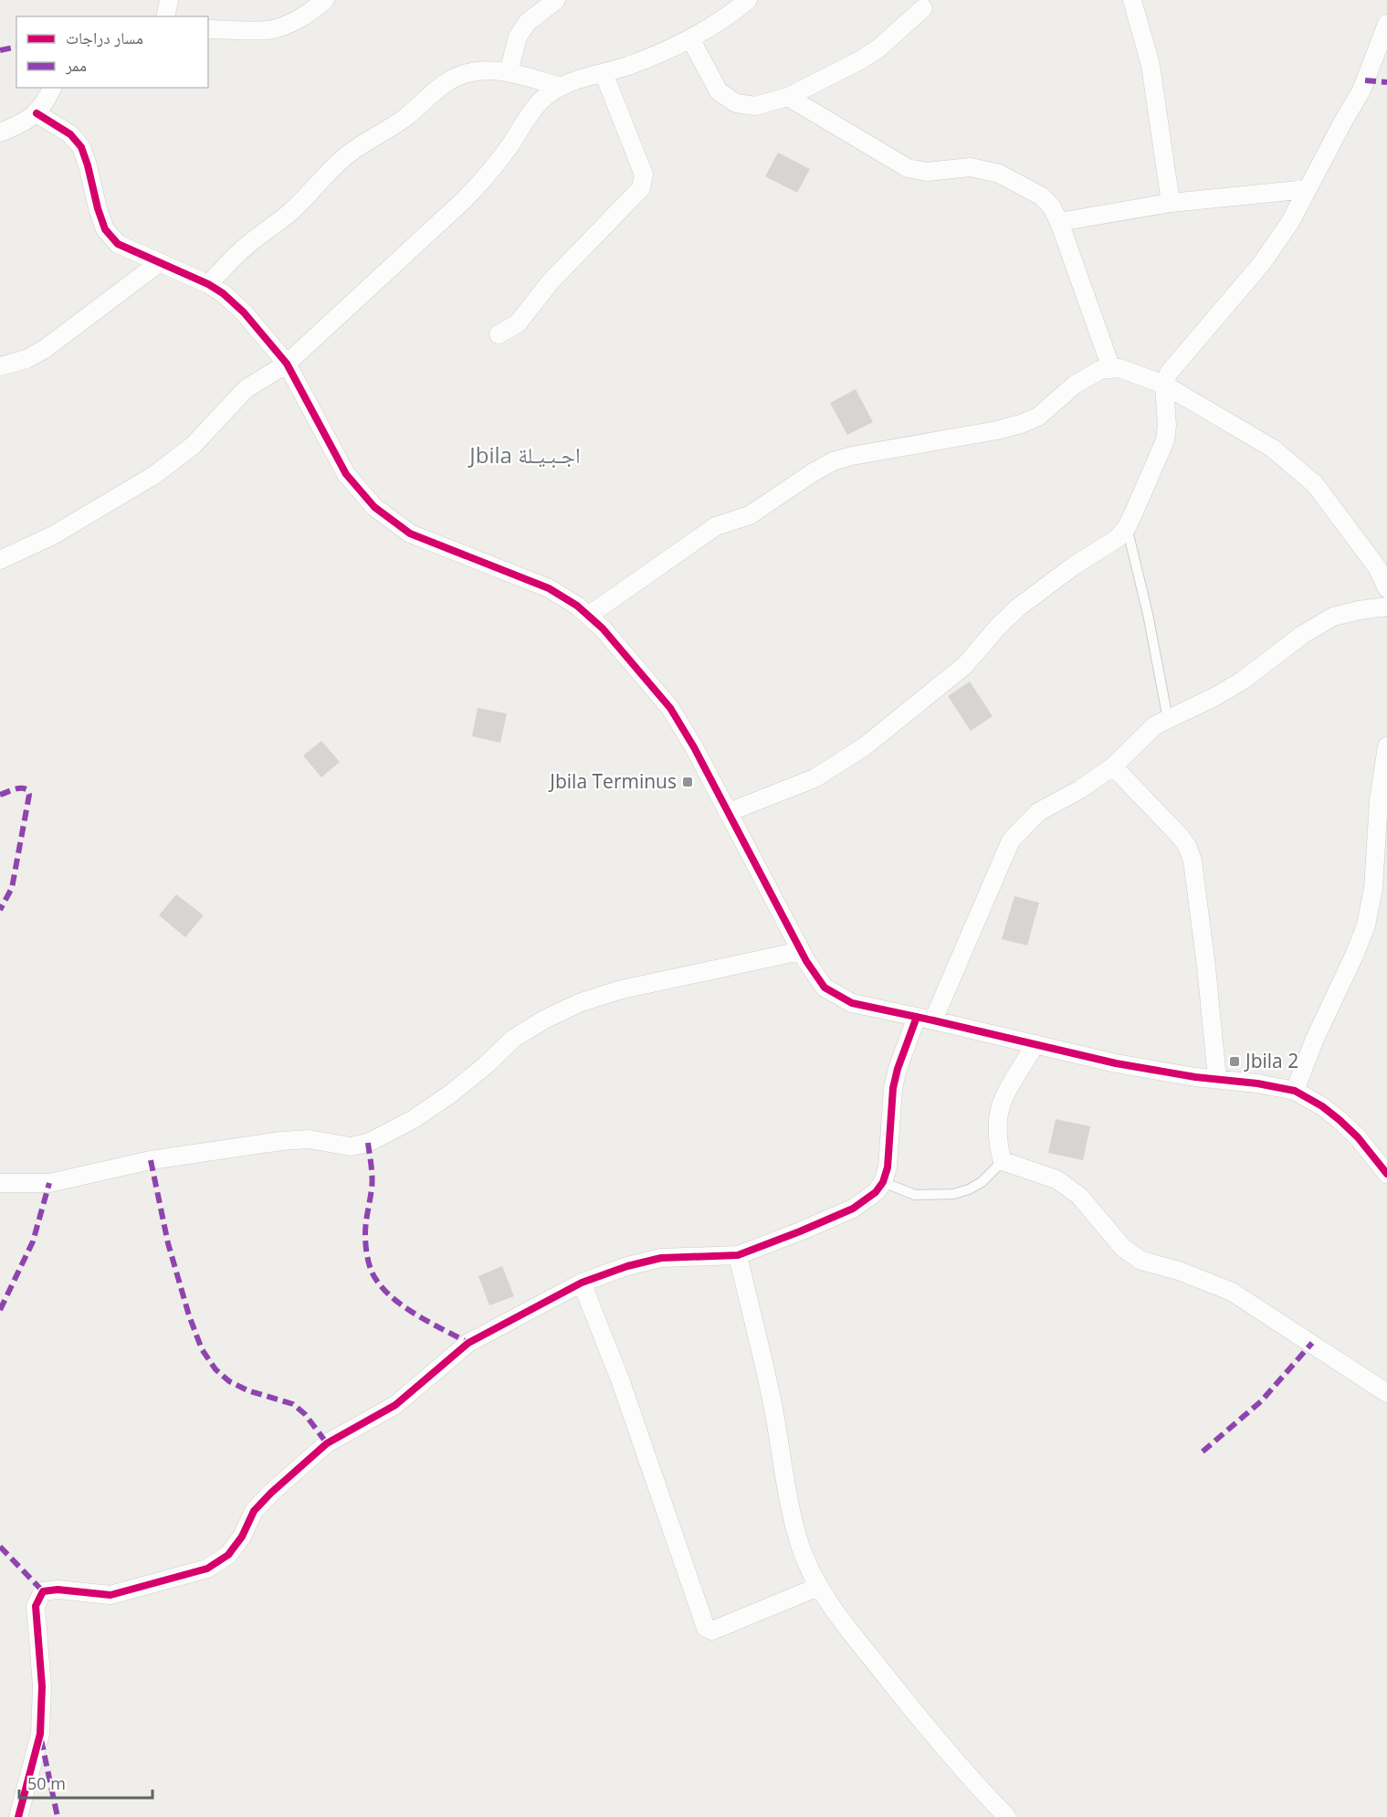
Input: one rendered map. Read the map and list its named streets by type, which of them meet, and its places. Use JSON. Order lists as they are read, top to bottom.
{
  "districts": ["Jbila اجـبـيـلة"],
  "places": {
    "transit": ["Jbila Terminus", "Jbila 2"]
  },
  "legend": ["مسار دراجات", "ممر"],
  "scale_bar": "50 m"
}
